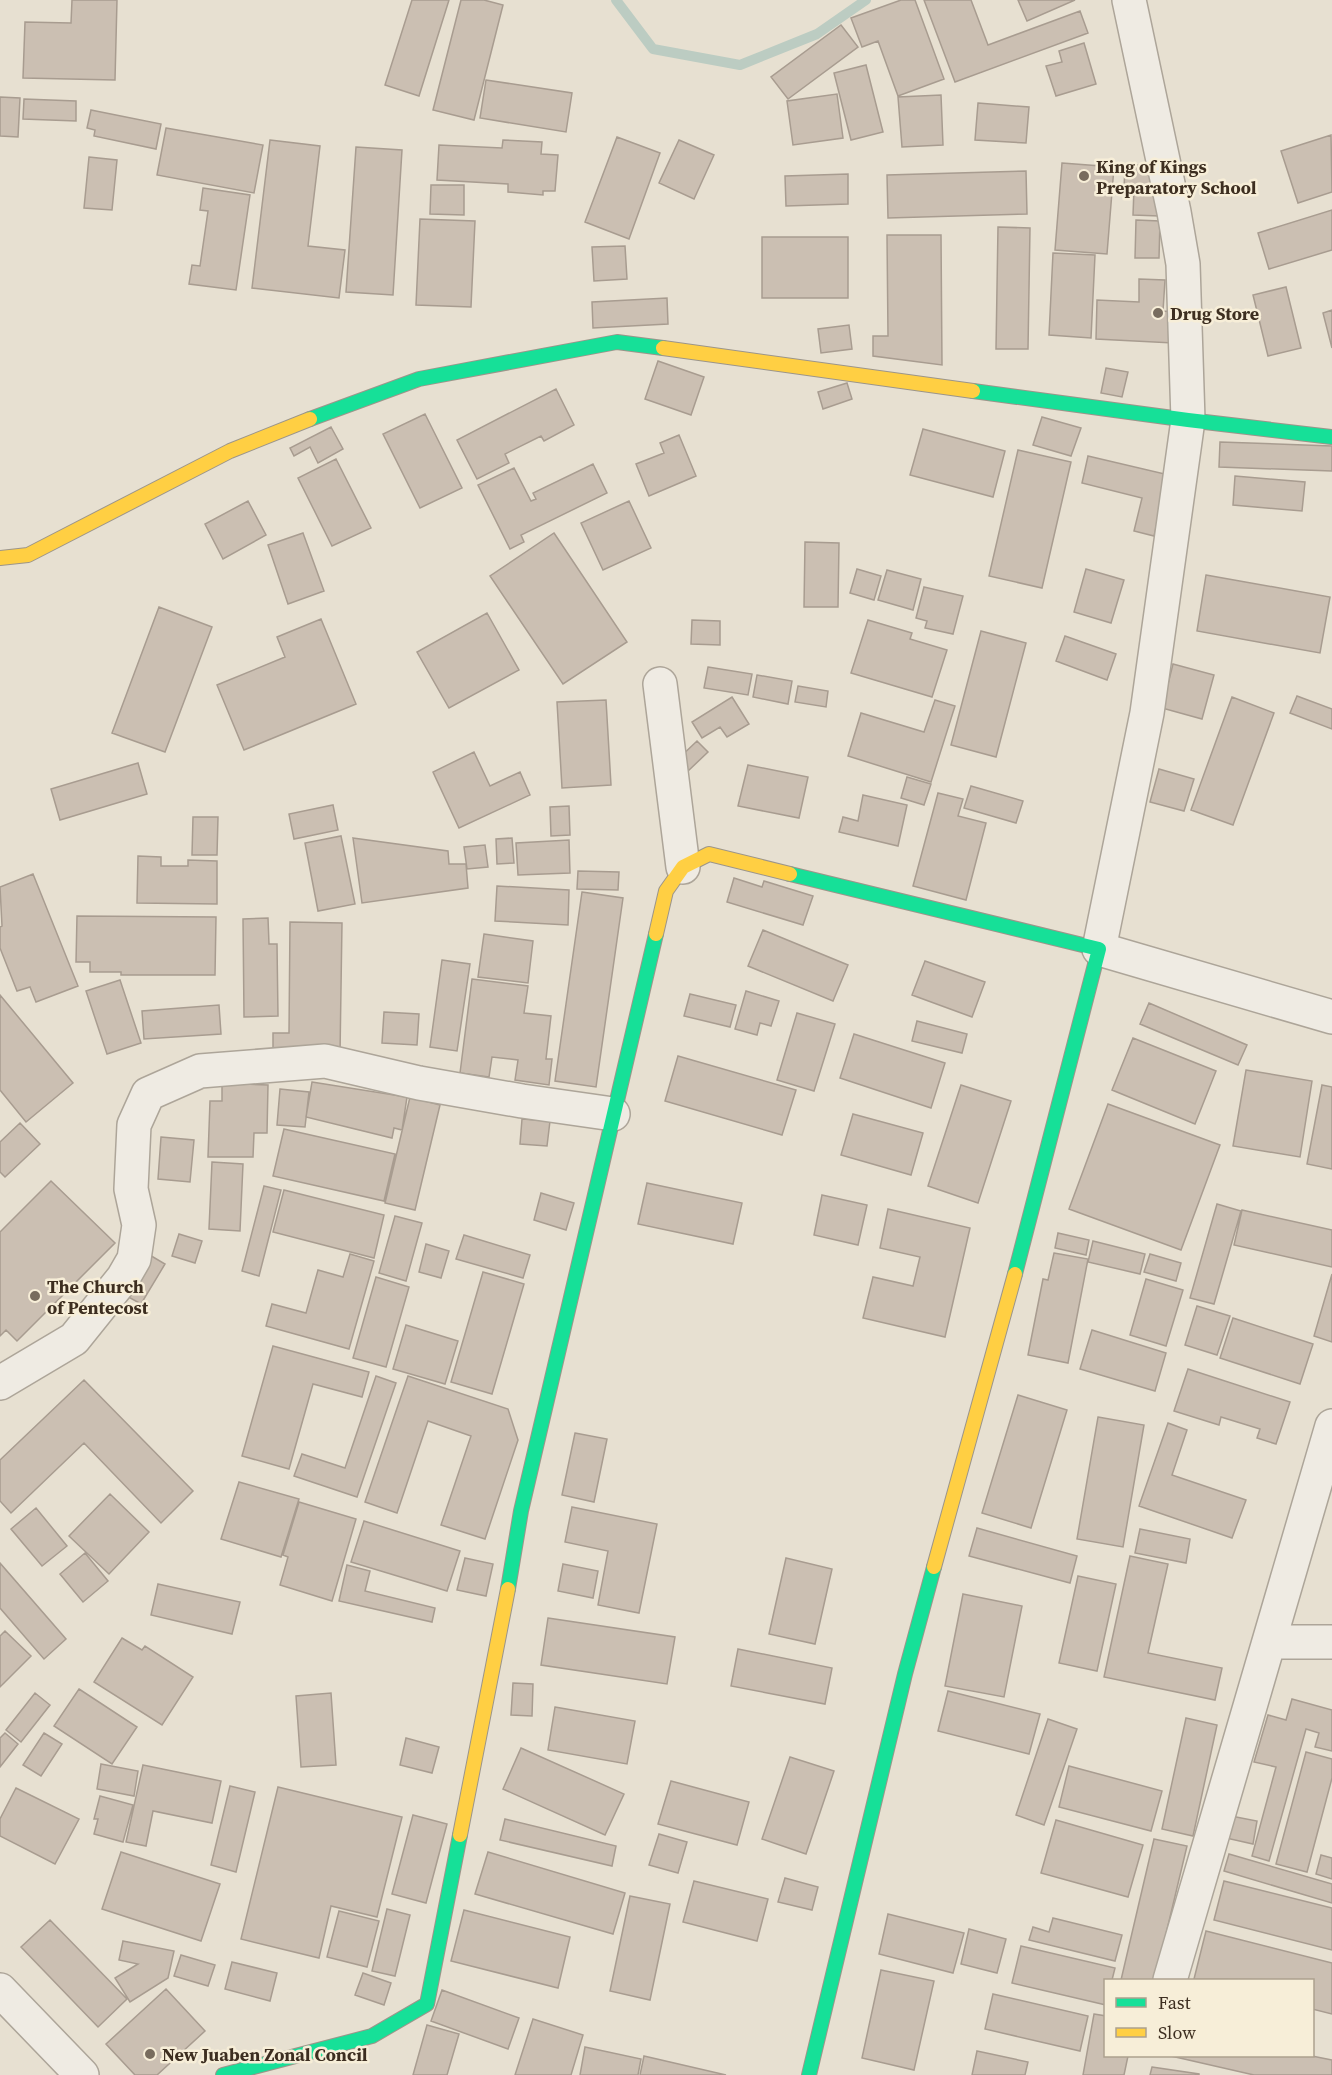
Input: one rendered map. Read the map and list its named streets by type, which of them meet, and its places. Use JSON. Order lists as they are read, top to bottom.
{
  "places": [
    "King of Kings Preparatory School",
    "Drug Store",
    "The Church of Pentecost",
    "New Juaben Zonal Concil"
  ],
  "legend": ["Fast", "Slow"]
}
